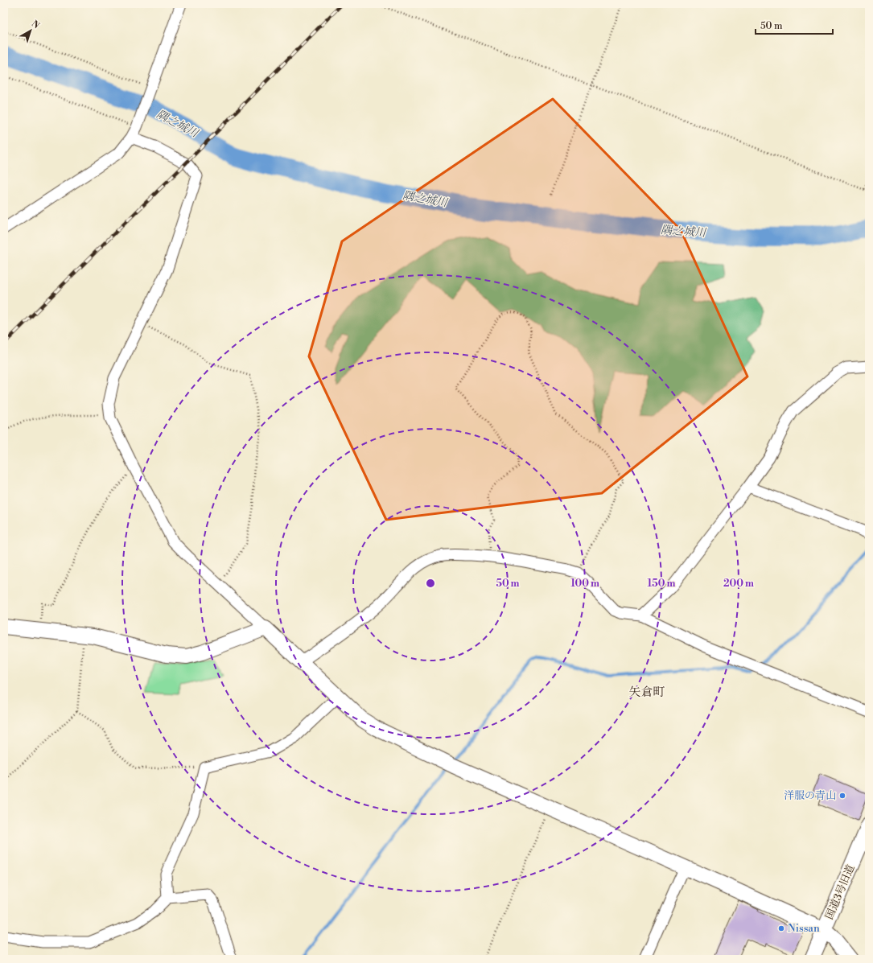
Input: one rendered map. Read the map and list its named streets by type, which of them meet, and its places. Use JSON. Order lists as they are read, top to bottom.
{
  "streets": {
    "street": ["国道3号旧道"]
  },
  "districts": ["矢倉町"],
  "water": ["隅之城川"],
  "places": ["洋服の青山", "Nissan"],
  "scale_bar": "50 m",
  "north": "top right",
  "rings": [
    "50 m",
    "100 m",
    "150 m",
    "200 m"
  ]
}
